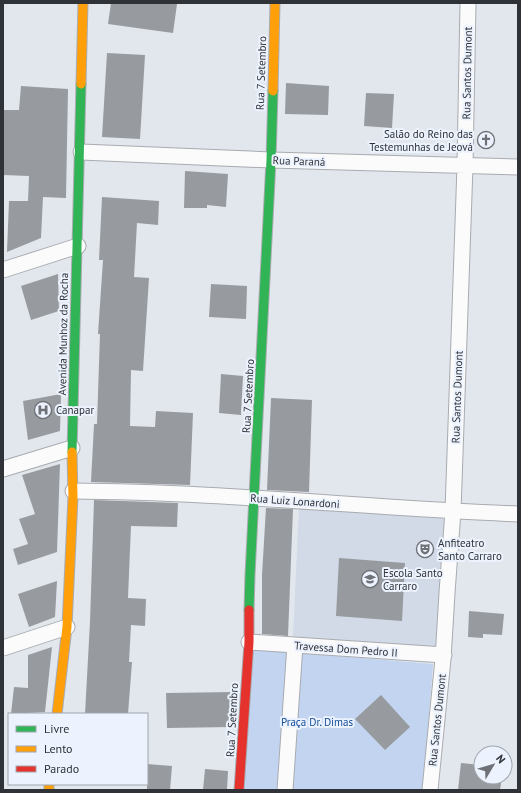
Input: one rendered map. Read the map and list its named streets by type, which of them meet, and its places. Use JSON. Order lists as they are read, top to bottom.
{
  "streets": {
    "street": [
      "Rua 7 Setembro",
      "Rua Santos Dumont",
      "Rua Paraná",
      "Avenida Munhoz da Rocha",
      "Rua Luiz Lonardoni",
      "Travessa Dom Pedro II"
    ]
  },
  "crossings": [
    ["Rua 7 Setembro", "Rua Paraná"],
    ["Rua 7 Setembro", "Rua Luiz Lonardoni"],
    ["Rua 7 Setembro", "Travessa Dom Pedro II"],
    ["Rua Santos Dumont", "Rua Paraná"],
    ["Rua Santos Dumont", "Rua Luiz Lonardoni"],
    ["Rua Santos Dumont", "Travessa Dom Pedro II"],
    ["Rua Paraná", "Avenida Munhoz da Rocha"],
    ["Avenida Munhoz da Rocha", "Rua Luiz Lonardoni"]
  ],
  "parks": ["Praça Dr. Dimas"],
  "places": {
    "church": ["Salão do Reino das Testemunhas de Jeová"],
    "hospital": ["Canapar"],
    "theatre": ["Anfiteatro Santo Carraro"],
    "school or university": ["Escola Santo Carraro"]
  },
  "legend": ["Livre", "Lento", "Parado"],
  "north": "top right"
}
